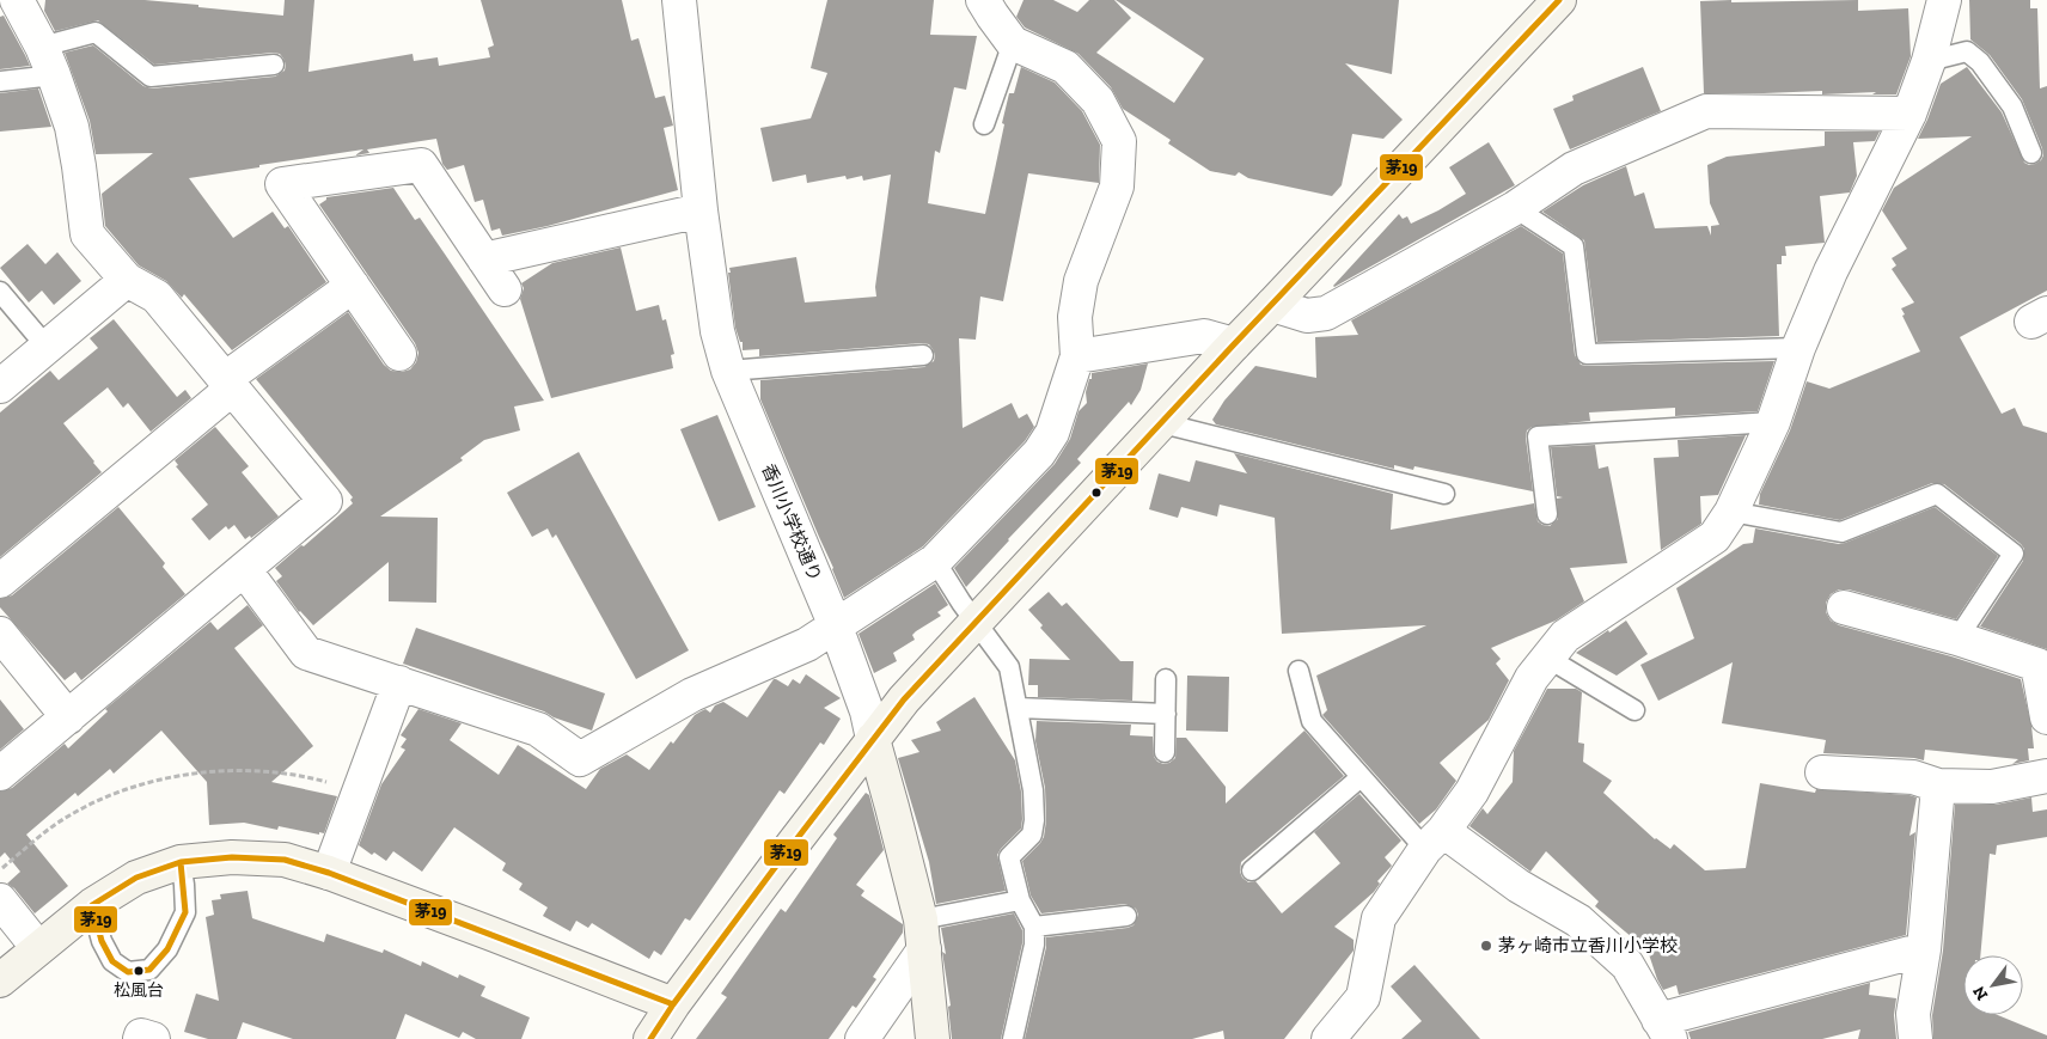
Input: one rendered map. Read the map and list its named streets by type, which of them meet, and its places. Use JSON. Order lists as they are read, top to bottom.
{
  "streets": {
    "street": ["香川小学校通り"]
  },
  "places": ["茅ヶ崎市立香川小学校", "松風台"],
  "lines": ["transit line 茅19"],
  "north": "bottom left"
}
